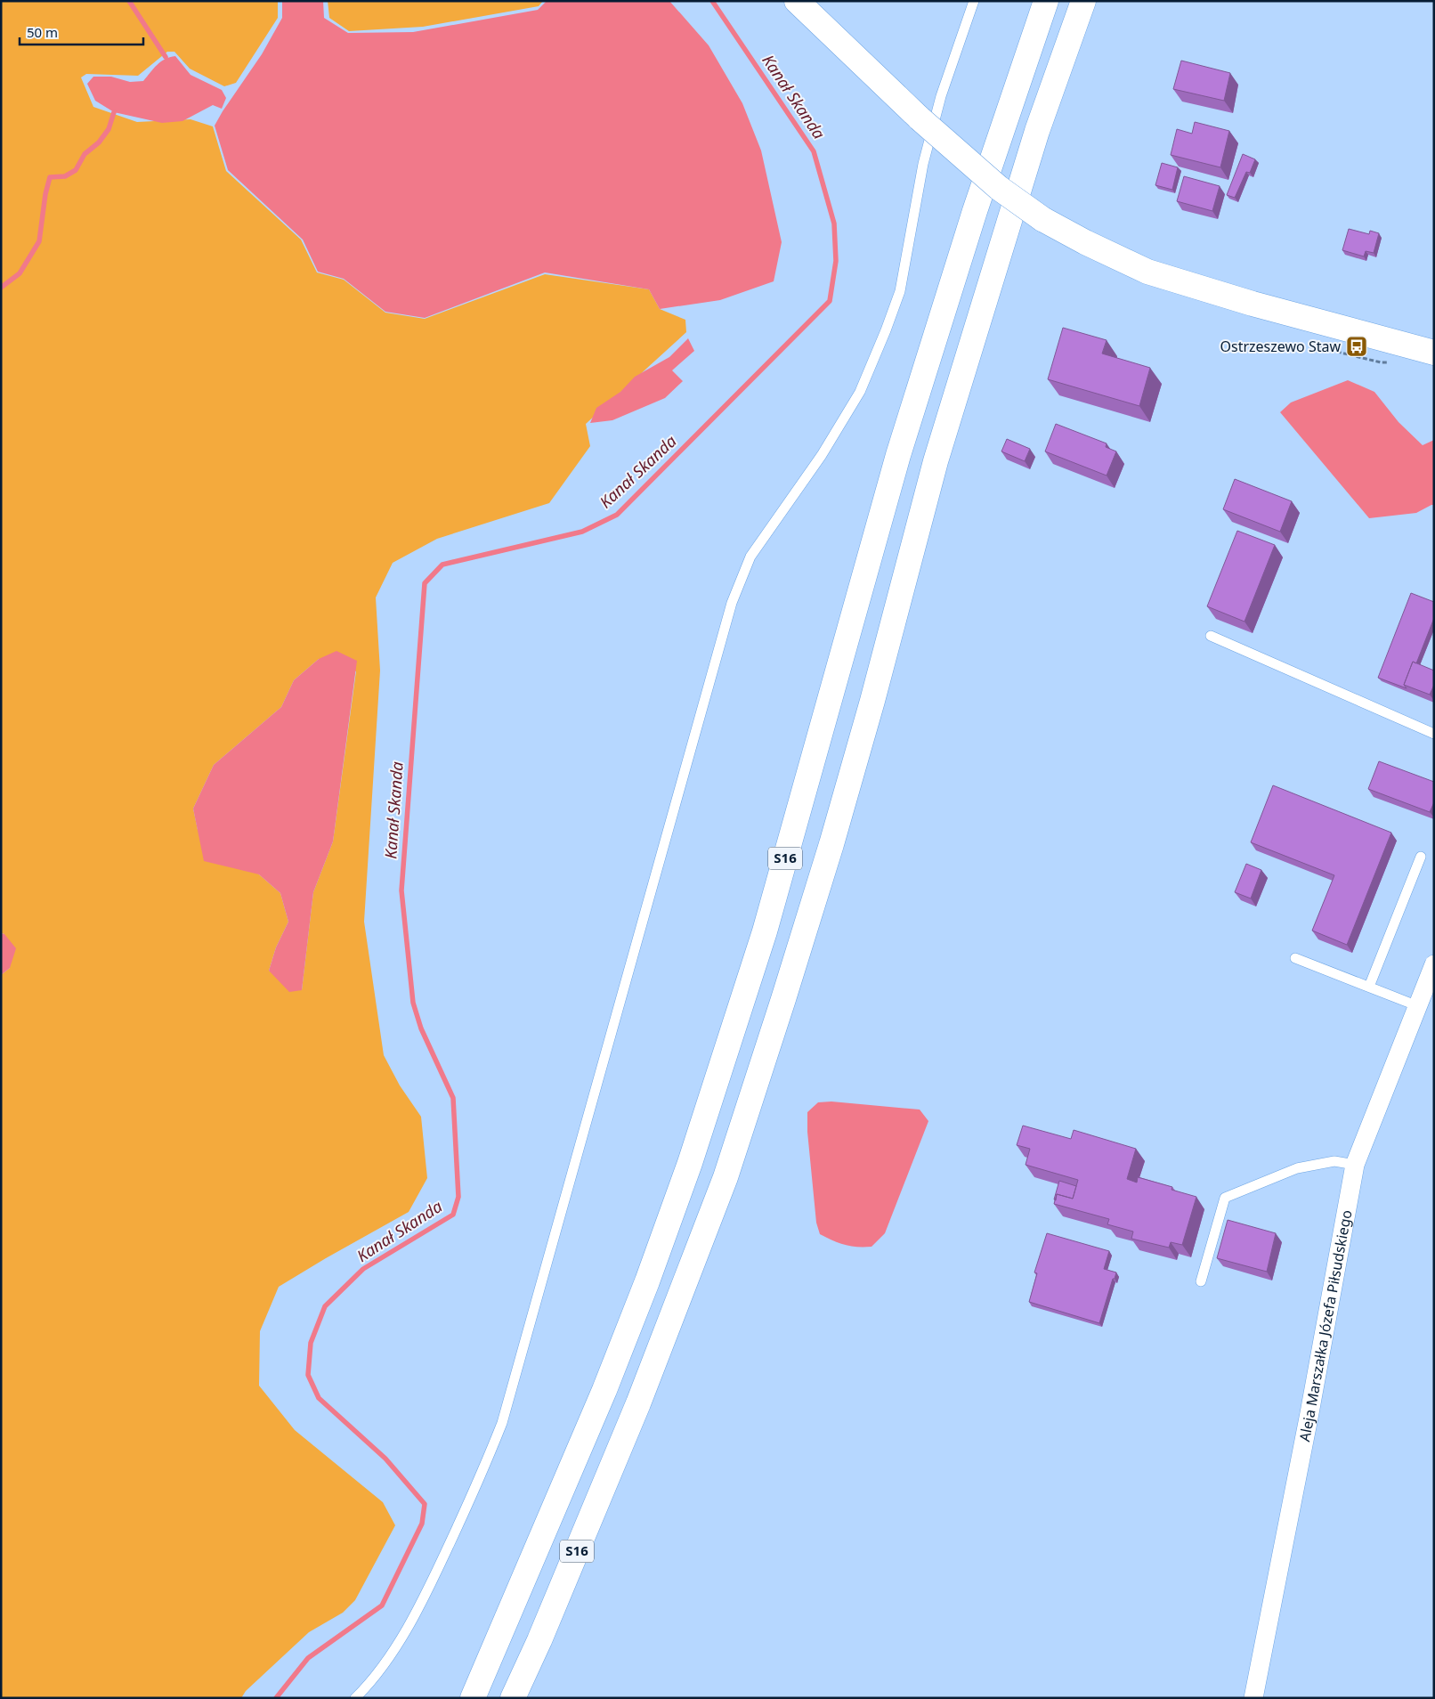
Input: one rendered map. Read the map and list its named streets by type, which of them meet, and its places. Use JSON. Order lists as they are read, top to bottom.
{
  "streets": {
    "main road": ["S16"],
    "street": ["Aleja Marszałka Józefa Piłsudskiego"]
  },
  "water": ["Kanał Skanda"],
  "places": {
    "bus stop": ["Ostrzeszewo Staw"]
  },
  "scale_bar": "50 m"
}
